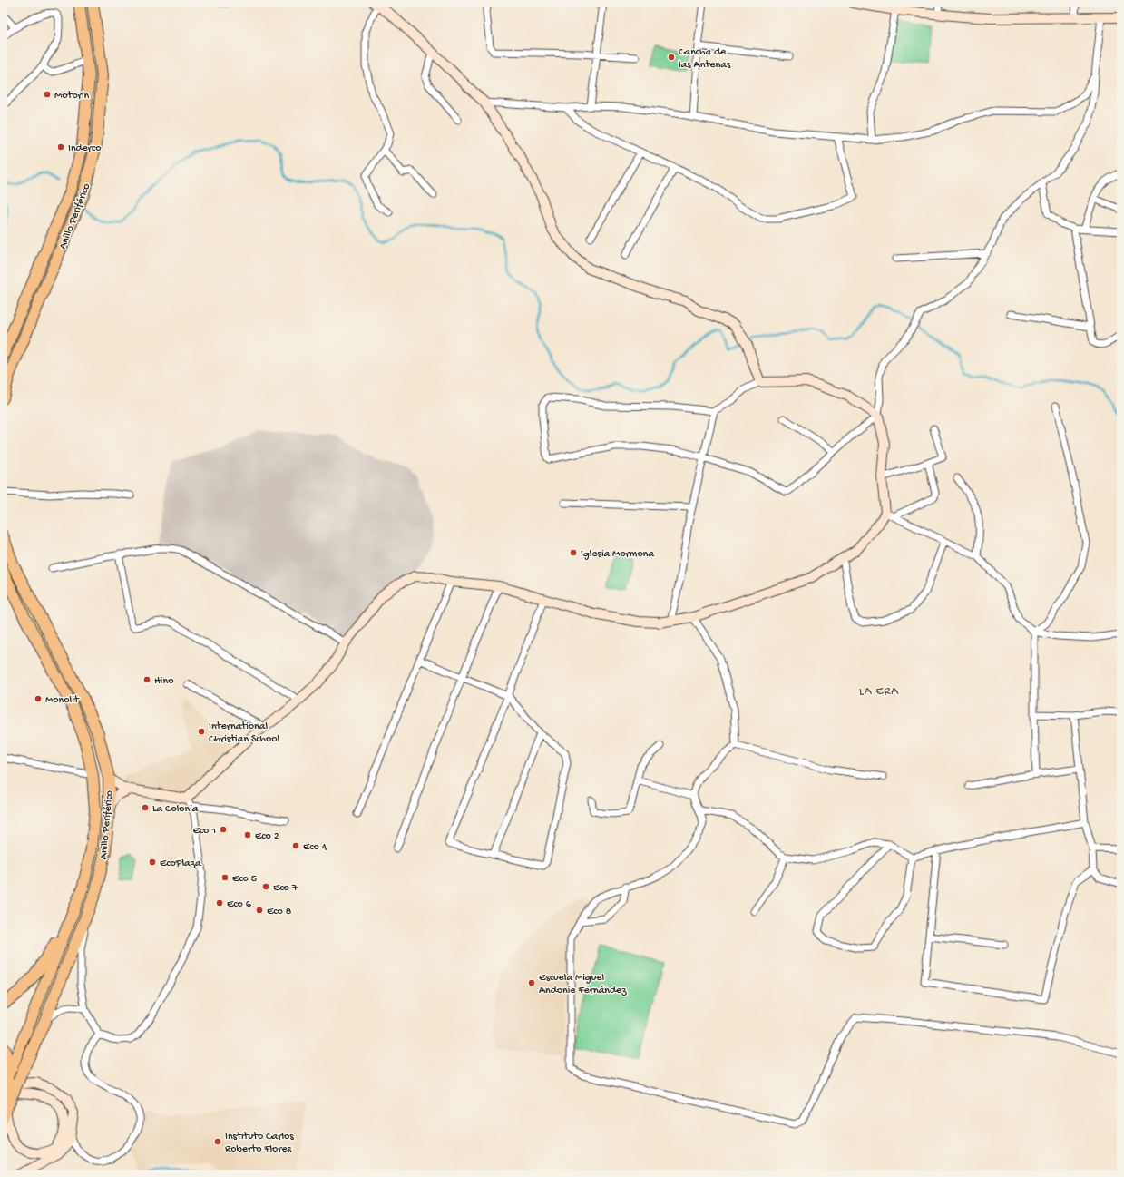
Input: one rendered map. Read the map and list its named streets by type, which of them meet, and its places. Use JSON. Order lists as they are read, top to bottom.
{
  "streets": {
    "highway": ["Anillo Periférico"]
  },
  "districts": ["LA ERA"],
  "places": [
    "Cancha de las Antenas",
    "Motorin",
    "Inderco",
    "Iglesia Mormona",
    "Hino",
    "Monolit",
    "International Christian School",
    "La Colonia",
    "Eco 1",
    "Eco 2",
    "Eco 4",
    "EcoPlaza",
    "Eco 5",
    "Eco 7",
    "Eco 6",
    "Eco 8",
    "Escuela Miguel Andonie Fernández",
    "Instituto Carlos Roberto Flores"
  ]
}
